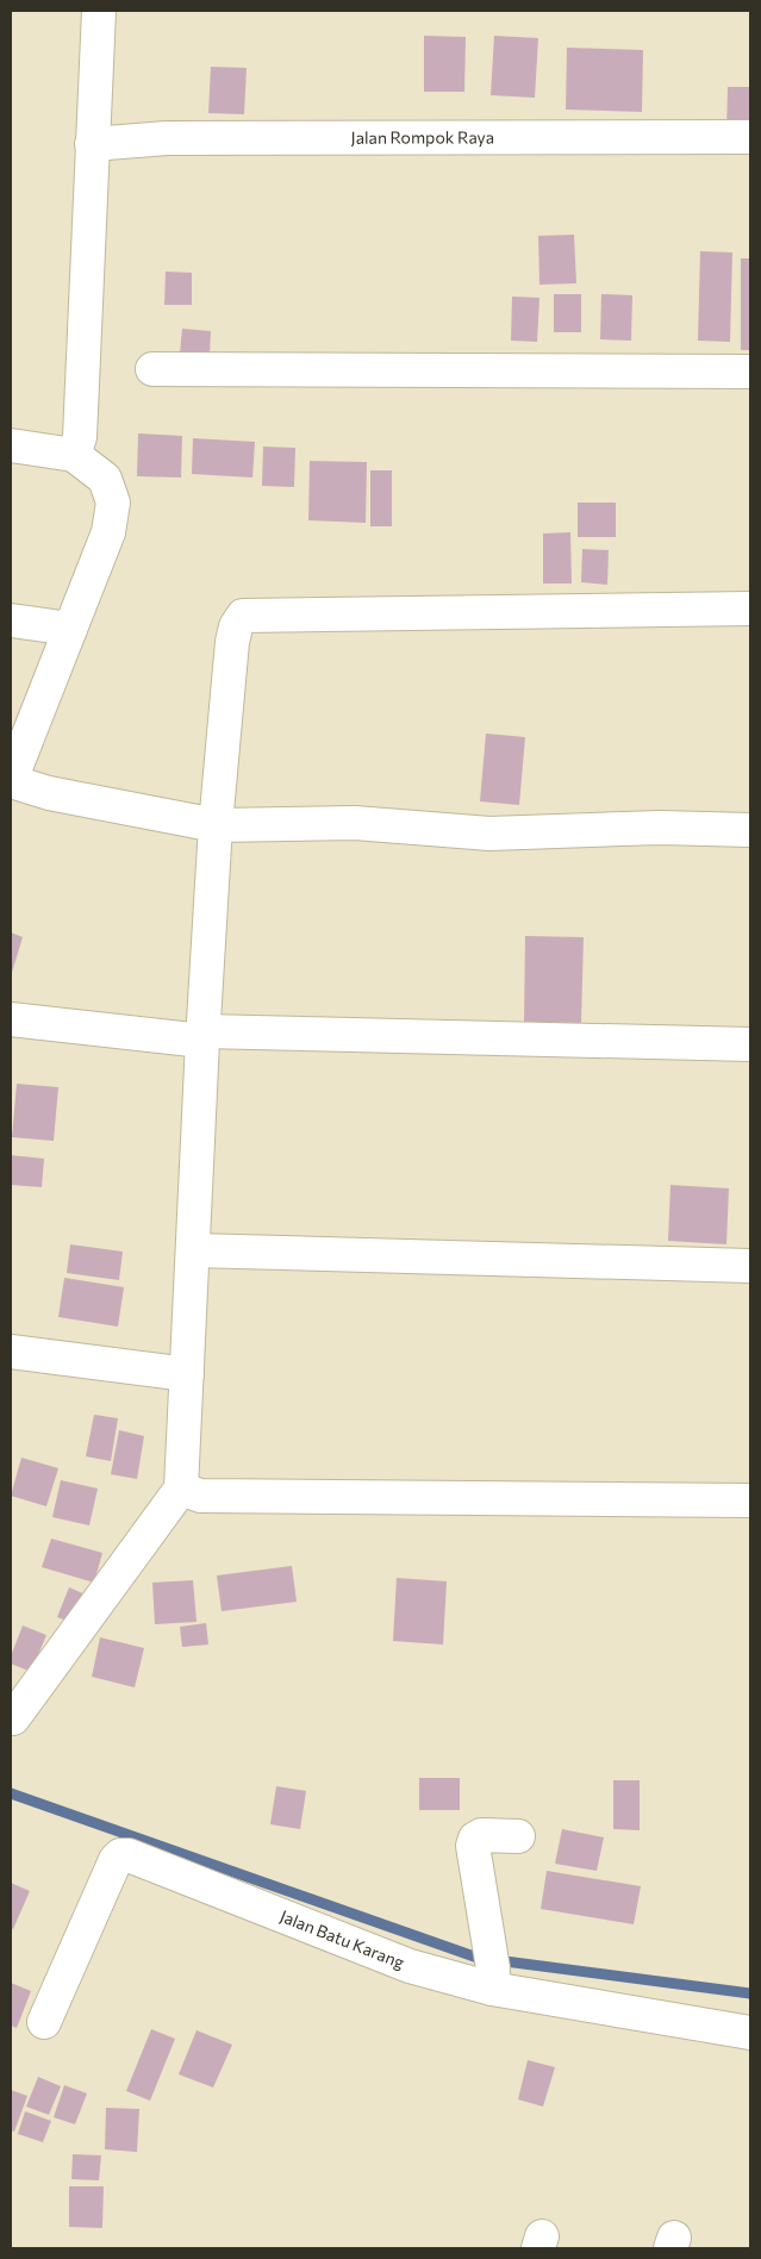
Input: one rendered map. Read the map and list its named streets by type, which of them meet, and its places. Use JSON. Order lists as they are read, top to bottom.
{
  "streets": {
    "street": ["Jalan Rompok Raya", "Jalan Batu Karang"]
  }
}
